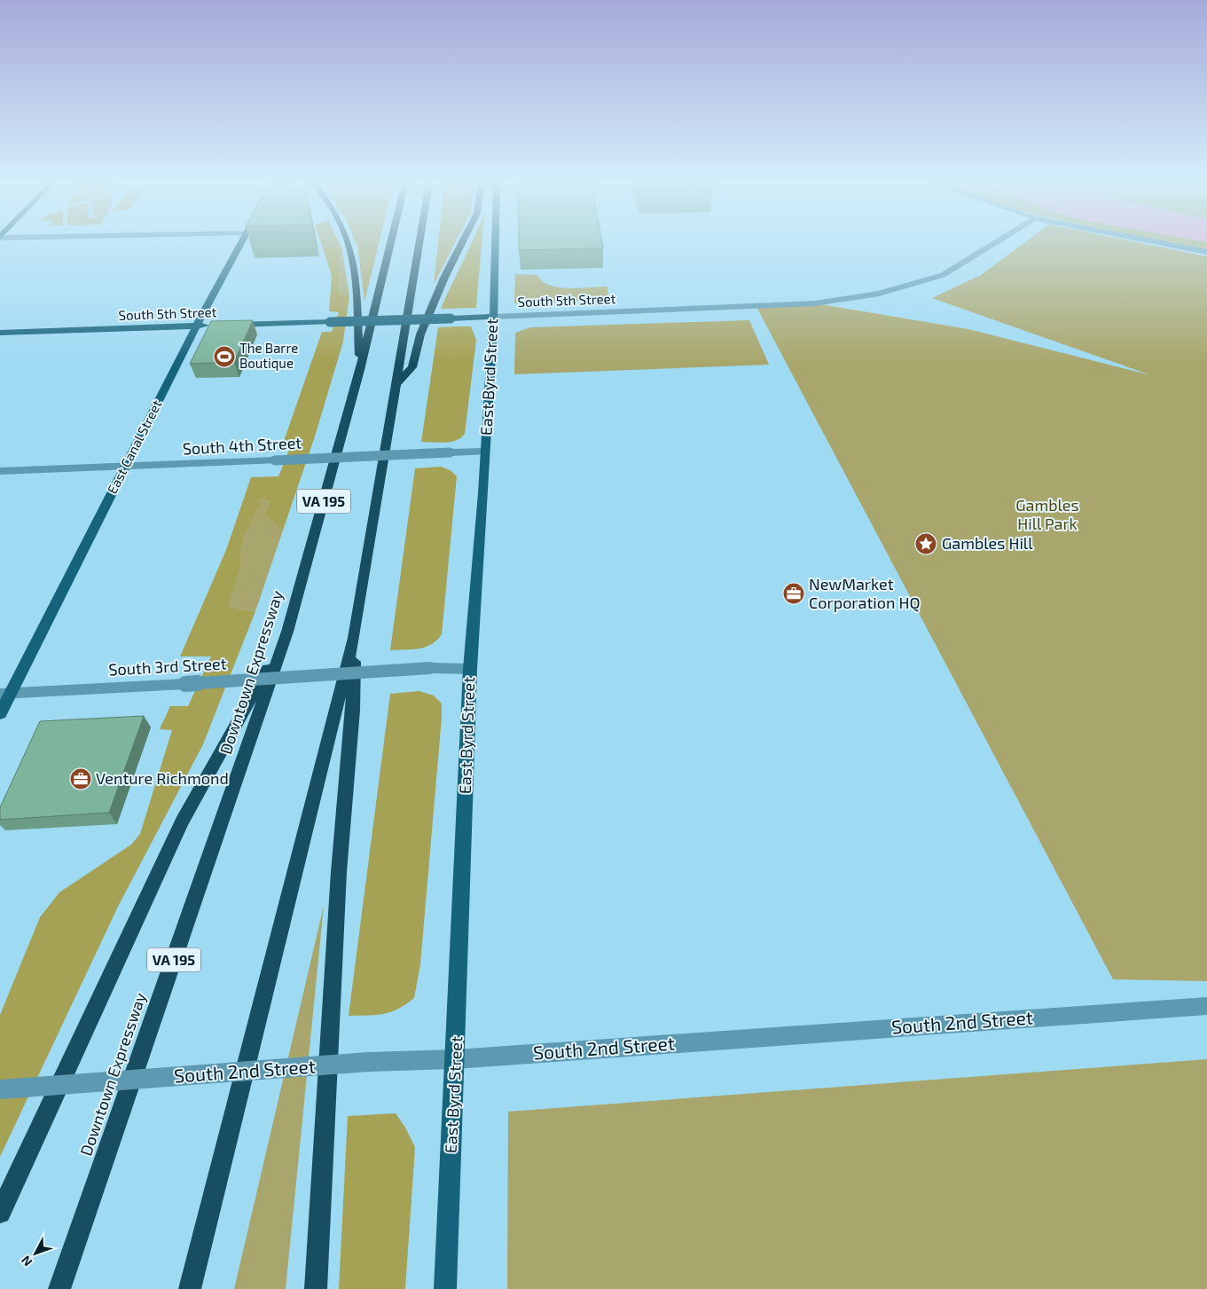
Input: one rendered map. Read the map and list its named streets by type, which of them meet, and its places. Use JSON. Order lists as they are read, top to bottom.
{
  "streets": {
    "highway": ["VA 195", "Downtown Expressway"],
    "main road": ["South 5th Street", "East Byrd Street", "East Canal Street"],
    "street": ["South 4th Street", "South 3rd Street", "South 2nd Street"]
  },
  "crossings": [
    ["South 5th Street", "East Byrd Street"],
    ["South 5th Street", "East Canal Street"],
    ["East Byrd Street", "South 4th Street"],
    ["East Byrd Street", "South 3rd Street"],
    ["East Byrd Street", "South 2nd Street"],
    ["South 4th Street", "East Canal Street"],
    ["East Canal Street", "South 3rd Street"]
  ],
  "parks": ["Gambles Hill Park"],
  "places": {
    "sports": ["The Barre Boutique"],
    "place": ["Gambles Hill"],
    "office": ["NewMarket Corporation HQ", "Venture Richmond"]
  },
  "north": "bottom left"
}
